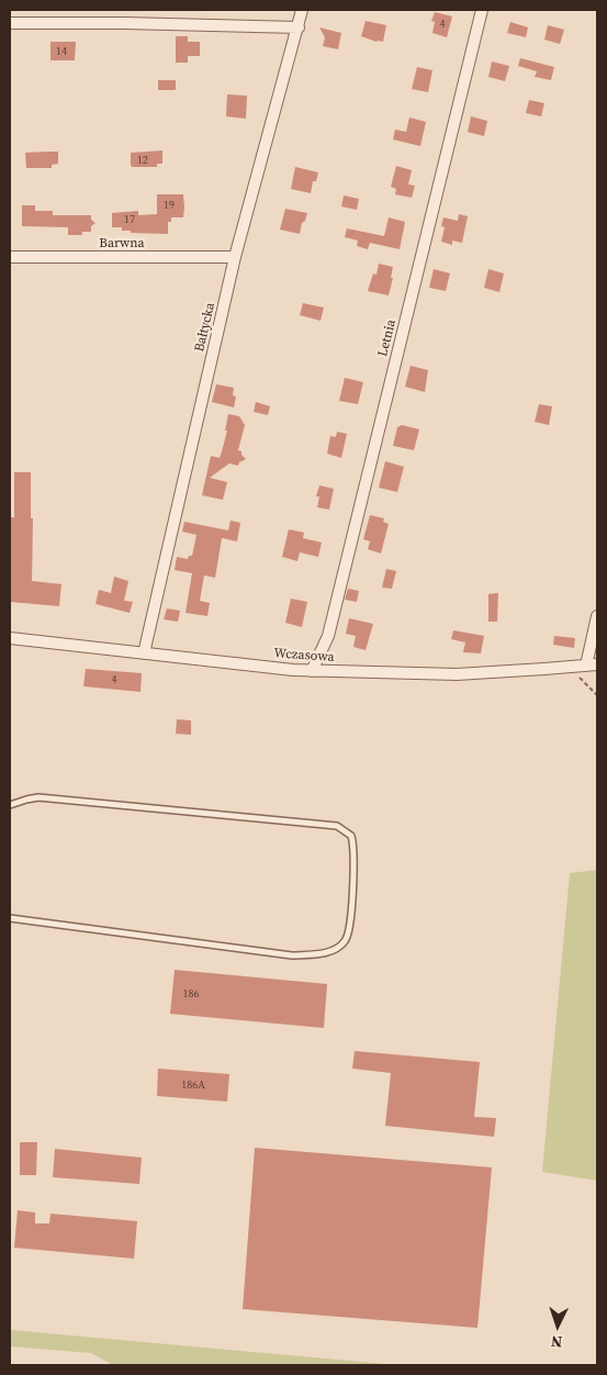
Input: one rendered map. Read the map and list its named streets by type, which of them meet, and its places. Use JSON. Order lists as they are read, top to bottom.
{
  "streets": {
    "street": [
      "Barwna",
      "Bałtycka",
      "Letnia",
      "Wczasowa"
    ]
  },
  "crossings": [
    ["Barwna", "Bałtycka"],
    ["Bałtycka", "Wczasowa"],
    ["Letnia", "Wczasowa"]
  ],
  "house_numbers": [
    "4",
    "14",
    "12",
    "19",
    "17",
    "4",
    "186",
    "186A"
  ],
  "north": "bottom"
}
